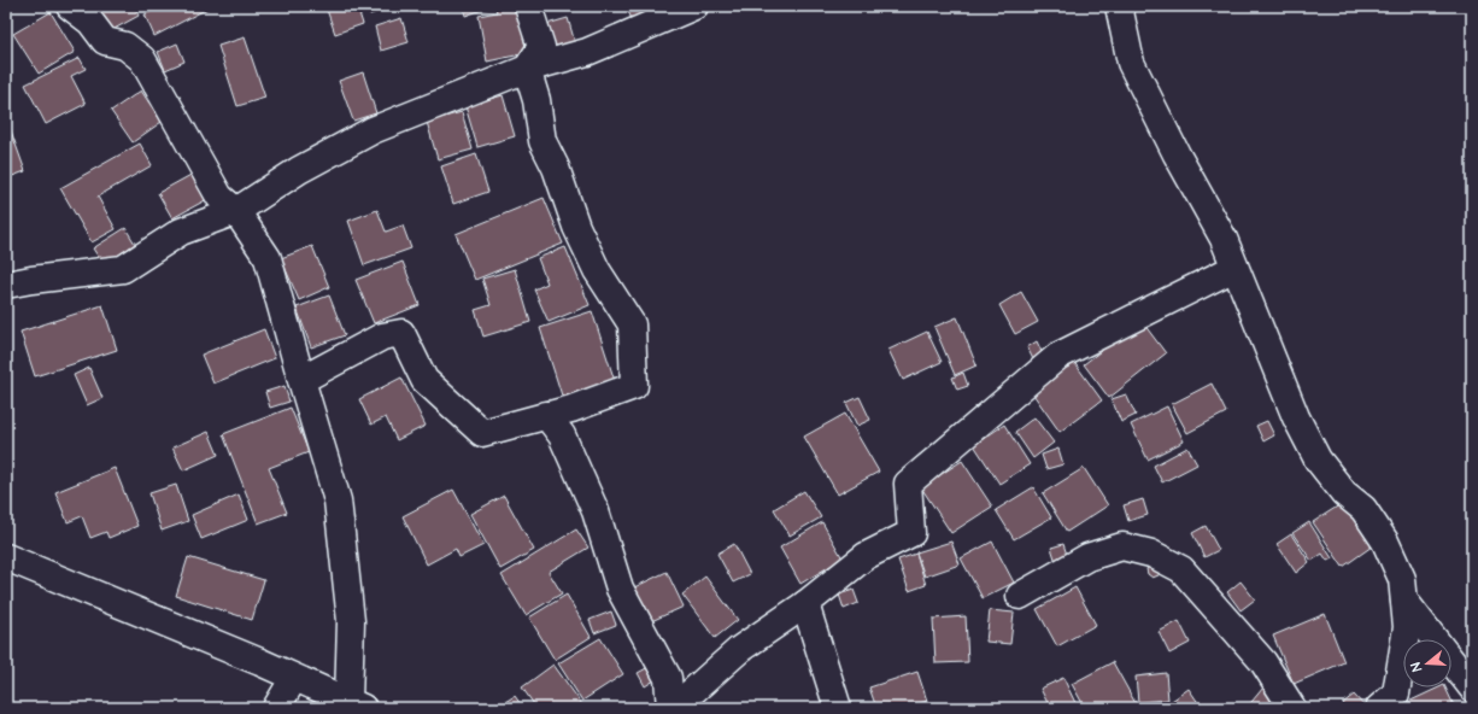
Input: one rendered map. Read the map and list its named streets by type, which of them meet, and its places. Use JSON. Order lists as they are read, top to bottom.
{
  "north": "left"
}
